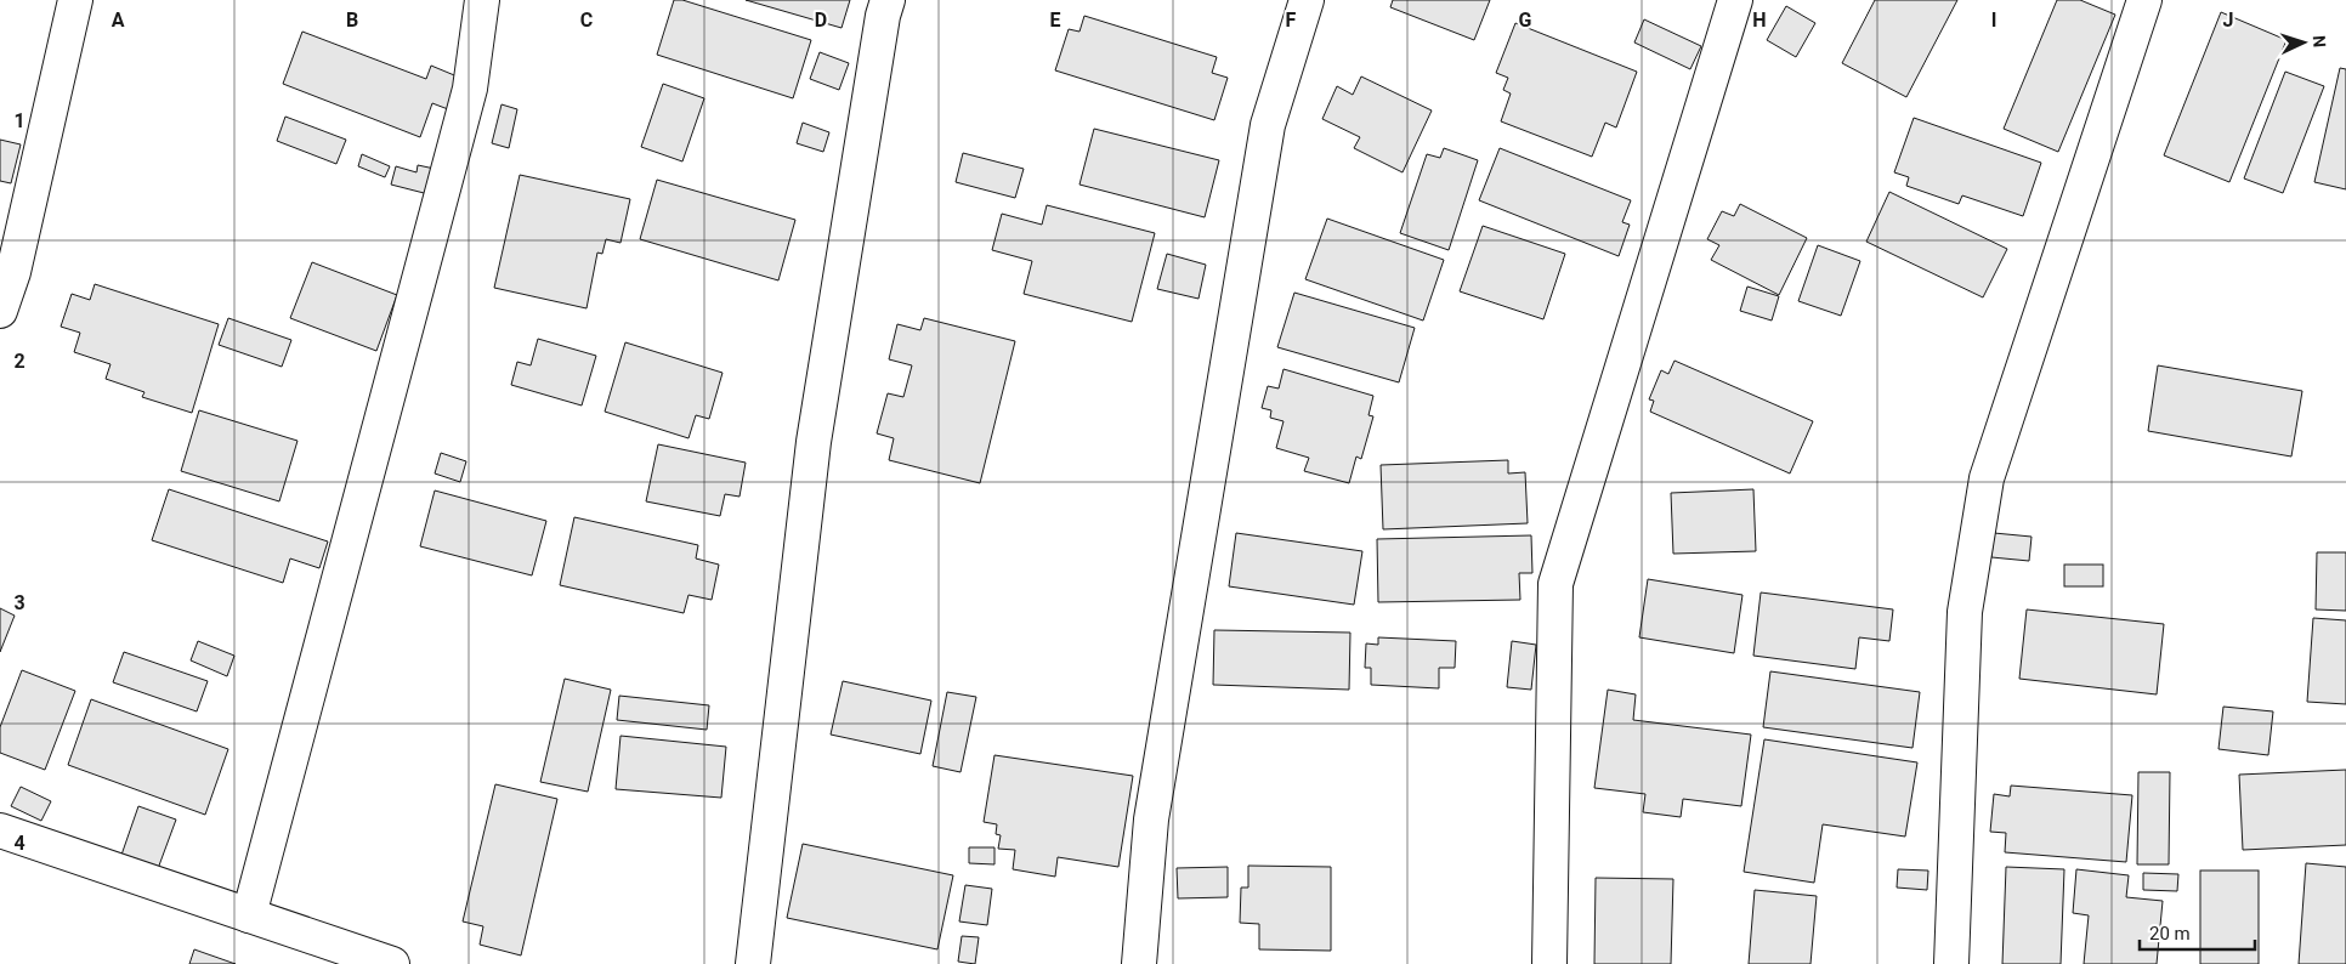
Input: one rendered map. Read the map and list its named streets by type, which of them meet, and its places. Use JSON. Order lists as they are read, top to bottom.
{
  "scale_bar": "20 m",
  "north": "right",
  "grid": {
    "columns": [
      "A",
      "B",
      "C",
      "D",
      "E",
      "F",
      "G",
      "H",
      "I",
      "J"
    ],
    "rows": [
      "1",
      "2",
      "3",
      "4"
    ]
  }
}
